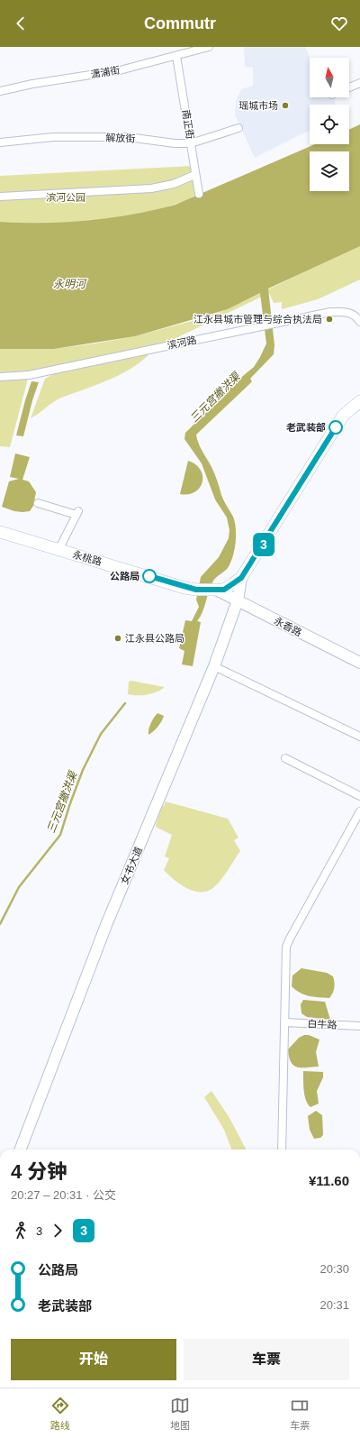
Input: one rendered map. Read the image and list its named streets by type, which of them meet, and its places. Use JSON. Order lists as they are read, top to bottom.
{
  "streets": {
    "main road": ["永桃路", "永香路", "女书大道"],
    "street": [
      "潇浦街",
      "南正街",
      "解放街",
      "滨河路",
      "白牛路"
    ]
  },
  "crossings": [
    ["潇浦街", "南正街"],
    ["南正街", "解放街"],
    ["永桃路", "永香路"],
    ["永桃路", "女书大道"],
    ["永香路", "女书大道"]
  ],
  "water": ["永明河", "三元宫撇洪渠"],
  "parks": ["滨河公园"],
  "places": [
    "瑶城市场",
    "江永县城市管理与综合执法局",
    "老武装部",
    "公路局",
    "江永县公路局"
  ],
  "lines": ["bus line 3"],
  "north": "top",
  "page": {
    "header": "Commutr",
    "on_map": "3",
    "heading": ["4 分钟", "20:27 – 20:31 · 公交", "¥11.60"],
    "legs": ["3", "3"],
    "list": [
      {
        "name": "公路局",
        "value": "20:30"
      },
      {
        "name": "老武装部",
        "value": "20:31"
      }
    ],
    "buttons": ["开始", "车票"],
    "tabs": ["路线", "地图", "车票"]
  }
}
